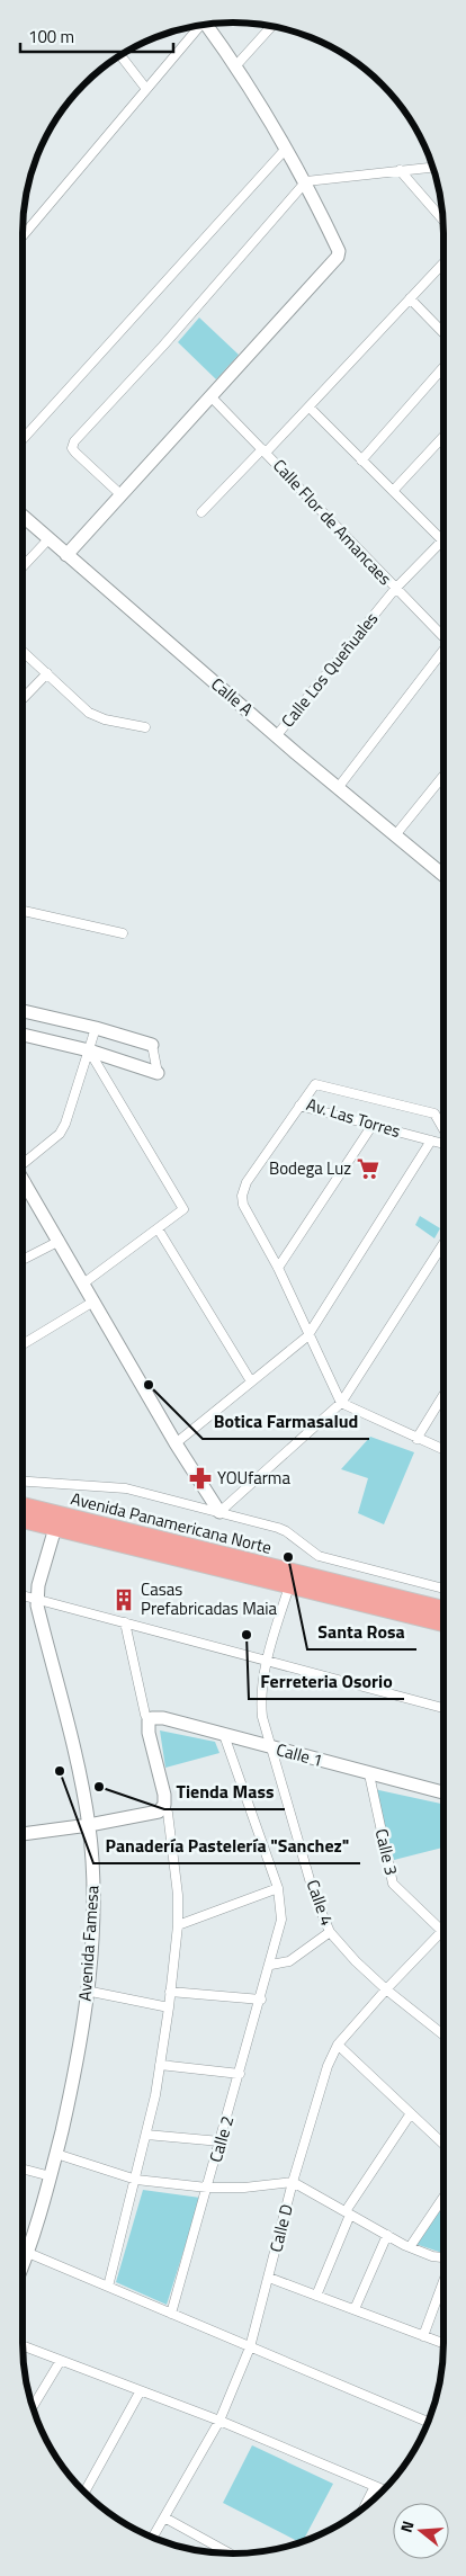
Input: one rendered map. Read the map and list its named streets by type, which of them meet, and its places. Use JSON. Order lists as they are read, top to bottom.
{
  "streets": {
    "highway": ["Avenida Panamericana Norte"],
    "street": [
      "Calle Flor de Amancaes",
      "Calle Los Queñuales",
      "Calle A",
      "Av. Las Torres",
      "Calle 1",
      "Calle 3",
      "Calle 4",
      "Avenida Famesa",
      "Calle 2",
      "Calle D"
    ]
  },
  "crossings": [
    ["Calle Flor de Amancaes", "Calle Los Queñuales"],
    ["Calle Los Queñuales", "Calle A"],
    ["Avenida Panamericana Norte", "Calle 4"],
    ["Avenida Panamericana Norte", "Avenida Famesa"],
    ["Calle 1", "Calle 3"],
    ["Calle 1", "Calle 4"],
    ["Calle 1", "Calle 2"],
    ["Calle 3", "Calle D"],
    ["Calle 4", "Calle D"]
  ],
  "places": {
    "supermarket": ["Bodega Luz"],
    "other": [
      "Botica Farmasalud",
      "Santa Rosa",
      "Ferreteria Osorio",
      "Panadería Pastelería \"Sanchez\"",
      "Tienda Mass"
    ],
    "pharmacy": ["YOUfarma"],
    "building": ["Casas Prefabricadas Maia"]
  },
  "scale_bar": "100 m",
  "north": "left"
}
